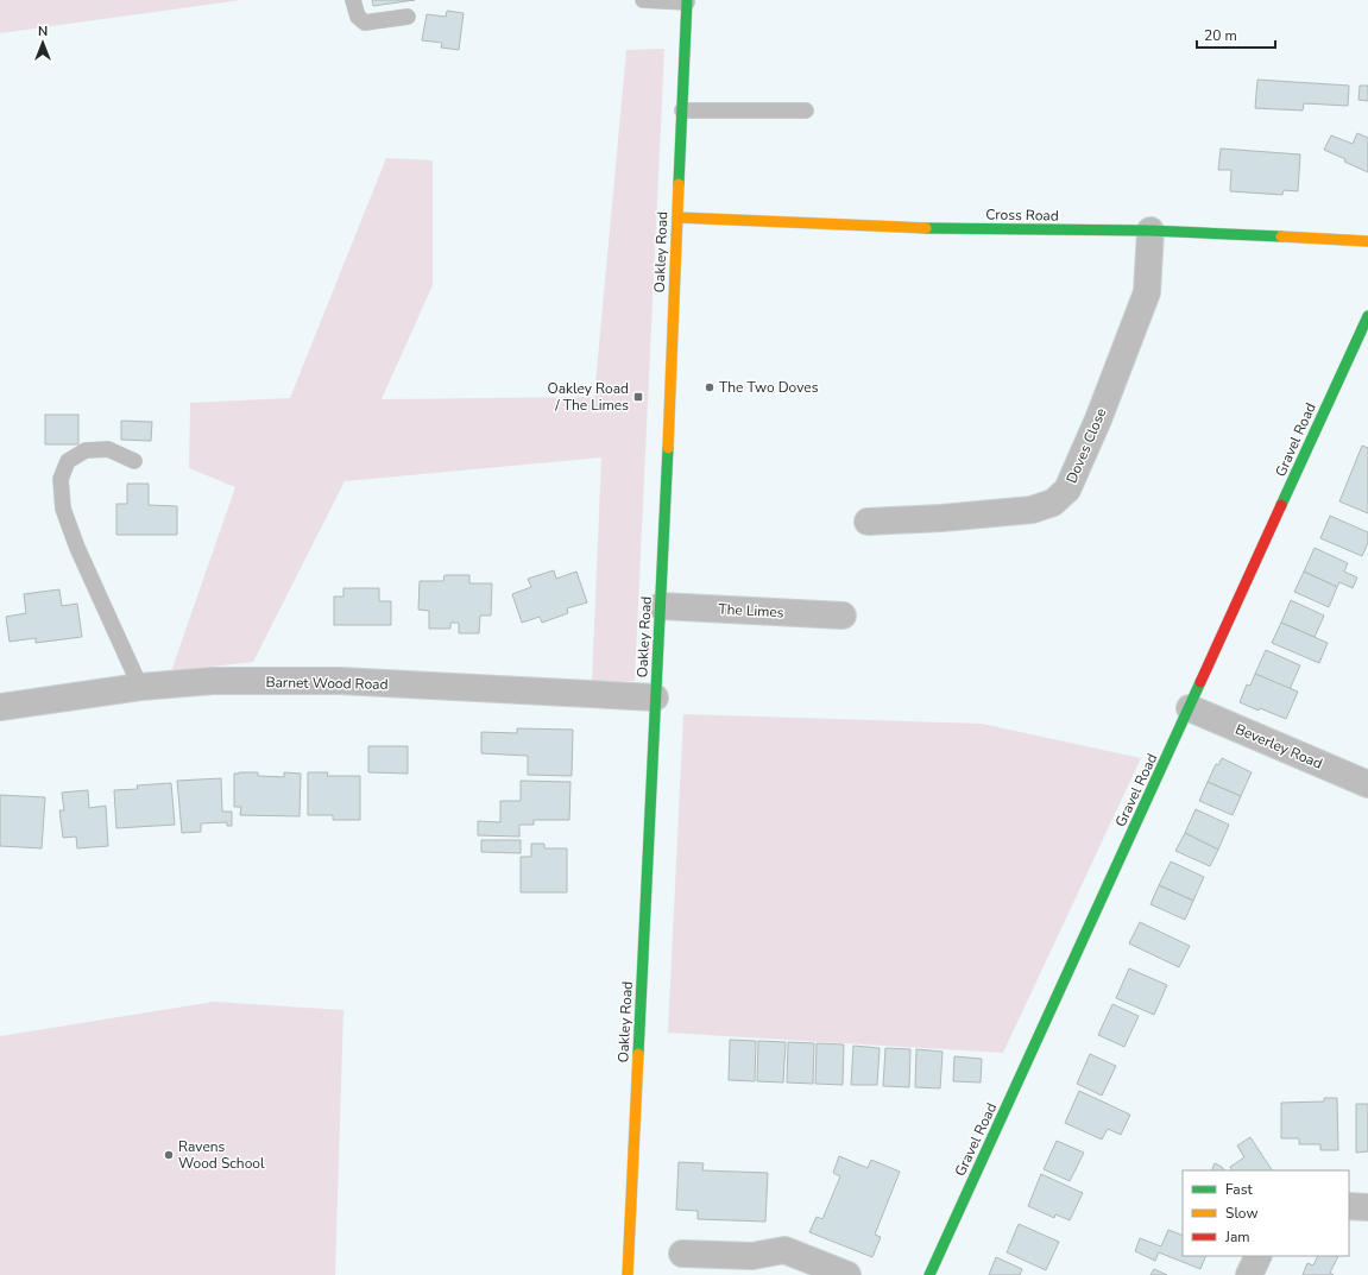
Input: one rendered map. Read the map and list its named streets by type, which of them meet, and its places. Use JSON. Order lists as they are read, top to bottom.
{
  "streets": {
    "street": [
      "Cross Road",
      "Oakley Road",
      "Gravel Road",
      "Doves Close",
      "The Limes",
      "Barnet Wood Road",
      "Beverley Road"
    ]
  },
  "crossings": [
    ["Cross Road", "Oakley Road"],
    ["Cross Road", "Doves Close"],
    ["Oakley Road", "The Limes"],
    ["Oakley Road", "Barnet Wood Road"],
    ["Gravel Road", "Beverley Road"]
  ],
  "places": {
    "other": ["The Two Doves", "Ravens Wood School"],
    "transit": ["Oakley Road / The Limes"]
  },
  "legend": ["Fast", "Slow", "Jam"],
  "scale_bar": "20 m",
  "north": "top"
}
